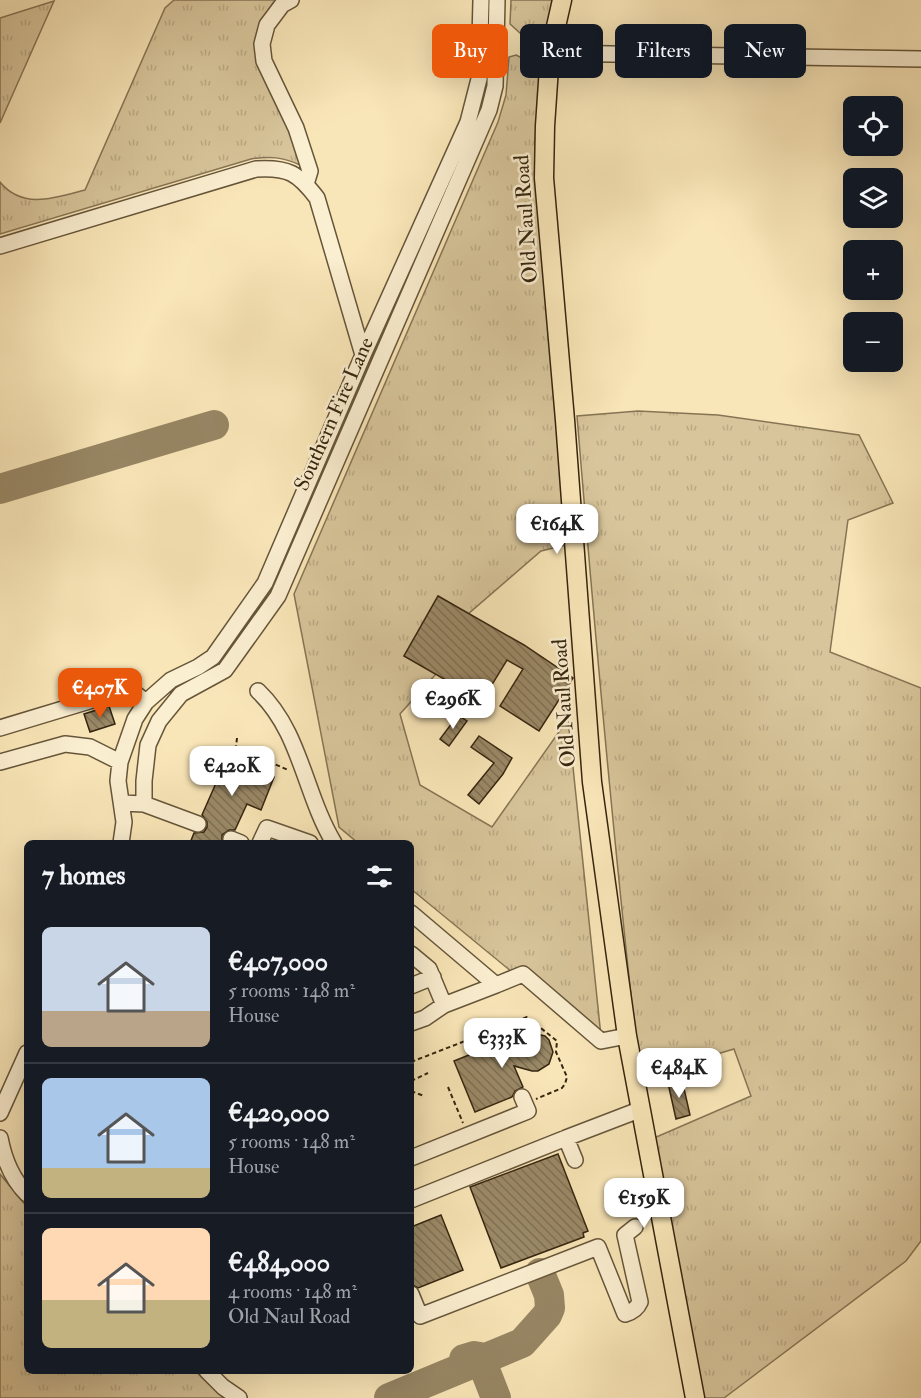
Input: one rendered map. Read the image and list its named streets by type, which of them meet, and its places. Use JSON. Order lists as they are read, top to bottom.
{
  "streets": {
    "main road": ["Old Naul Road"],
    "street": ["Southern Fire Lane"]
  },
  "page": {
    "chip": [
      "Buy",
      "Rent",
      "Filters",
      "New"
    ],
    "map_buttons": ["+", "−"],
    "price": [
      "€164K",
      "€407K",
      "€296K",
      "€420K",
      "€333K",
      "€484K",
      "€159K"
    ],
    "heading": "7 homes",
    "list": [
      {
        "name": "€407,000",
        "note": "5 rooms · 148 m² · House"
      },
      {
        "name": "€420,000",
        "note": "5 rooms · 148 m² · House"
      },
      {
        "name": "€484,000",
        "note": "4 rooms · 148 m² · Old Naul Road"
      }
    ]
  }
}
